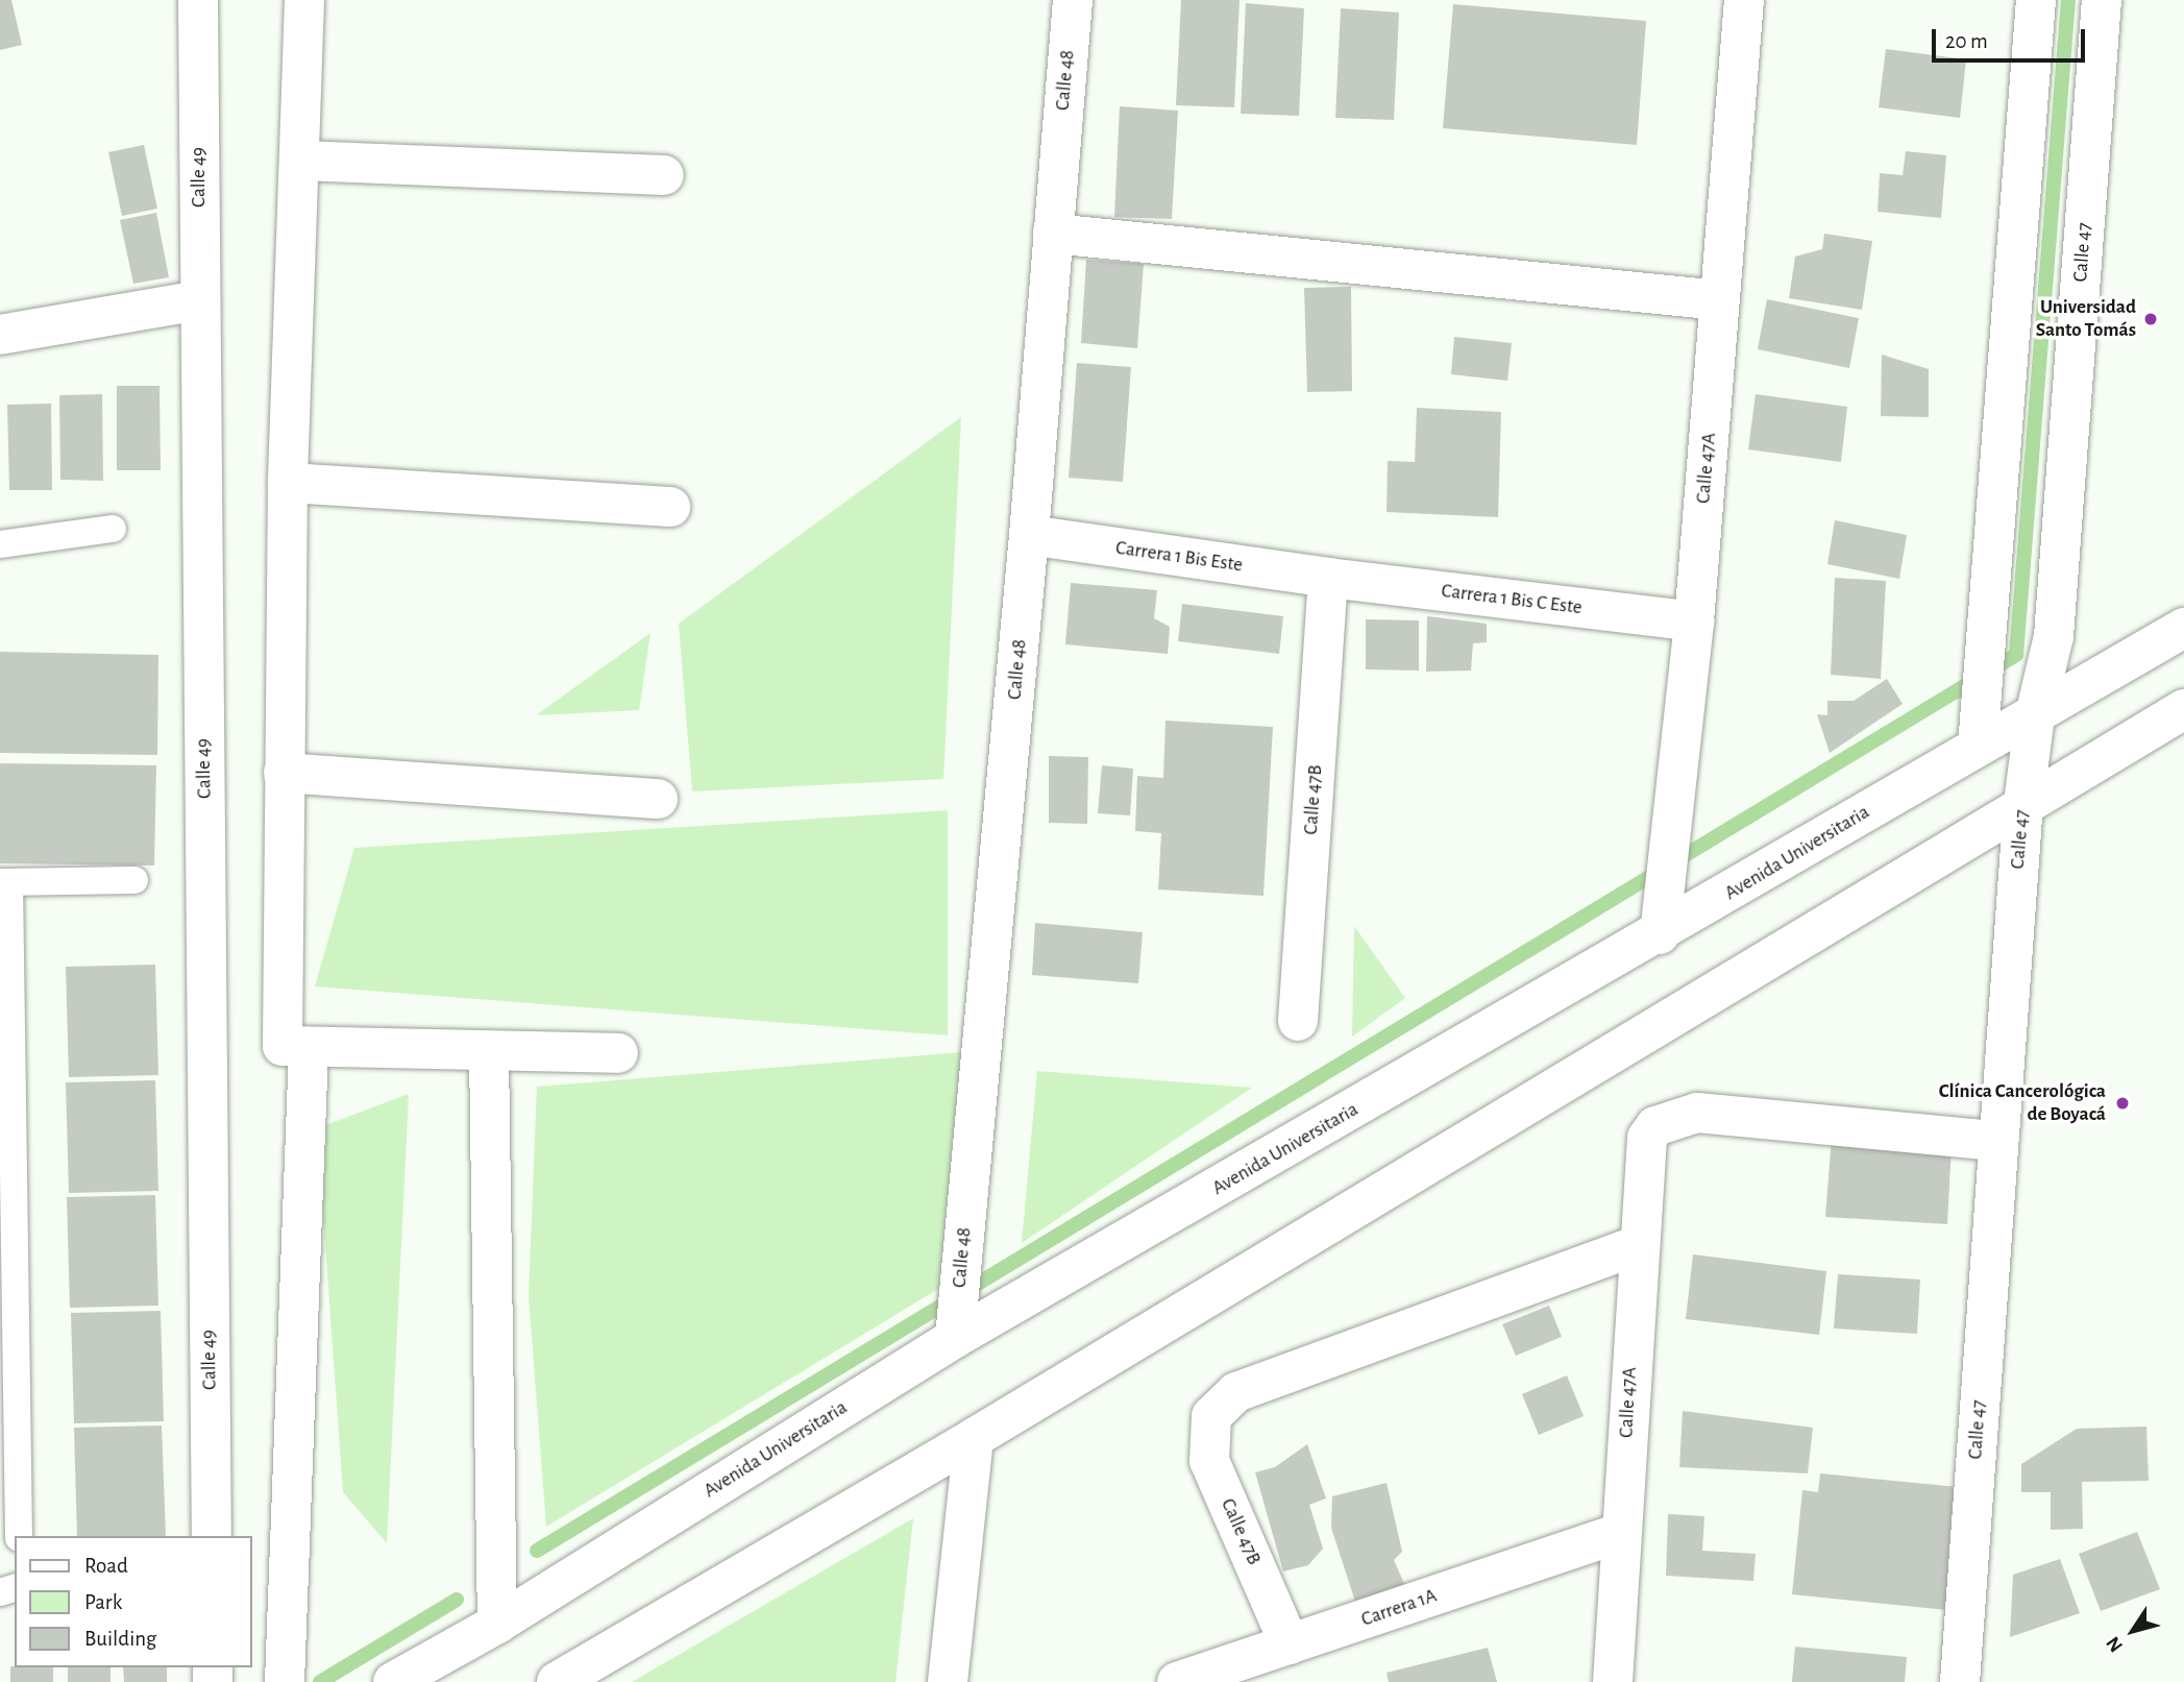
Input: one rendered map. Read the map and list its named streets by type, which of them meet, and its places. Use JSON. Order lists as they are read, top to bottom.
{
  "streets": {
    "street": [
      "Calle 48",
      "Calle 49",
      "Calle 47",
      "Calle 47A",
      "Carrera 1 Bis Este",
      "Carrera 1 Bis C Este",
      "Calle 47B",
      "Avenida Universitaria",
      "Carrera 1A"
    ]
  },
  "crossings": [
    ["Calle 48", "Carrera 1 Bis Este"],
    ["Calle 48", "Avenida Universitaria"],
    ["Calle 47", "Calle 47A"],
    ["Calle 47", "Avenida Universitaria"],
    ["Calle 47A", "Carrera 1 Bis C Este"],
    ["Calle 47A", "Calle 47B"],
    ["Calle 47A", "Avenida Universitaria"],
    ["Calle 47A", "Carrera 1A"],
    ["Carrera 1 Bis Este", "Carrera 1 Bis C Este"],
    ["Carrera 1 Bis Este", "Calle 47B"],
    ["Carrera 1 Bis C Este", "Calle 47B"],
    ["Calle 47B", "Carrera 1A"]
  ],
  "places": ["Universidad Santo Tomás", "Clínica Cancerológica de Boyacá"],
  "legend": ["Road", "Park", "Building"],
  "scale_bar": "20 m",
  "north": "bottom left"
}
